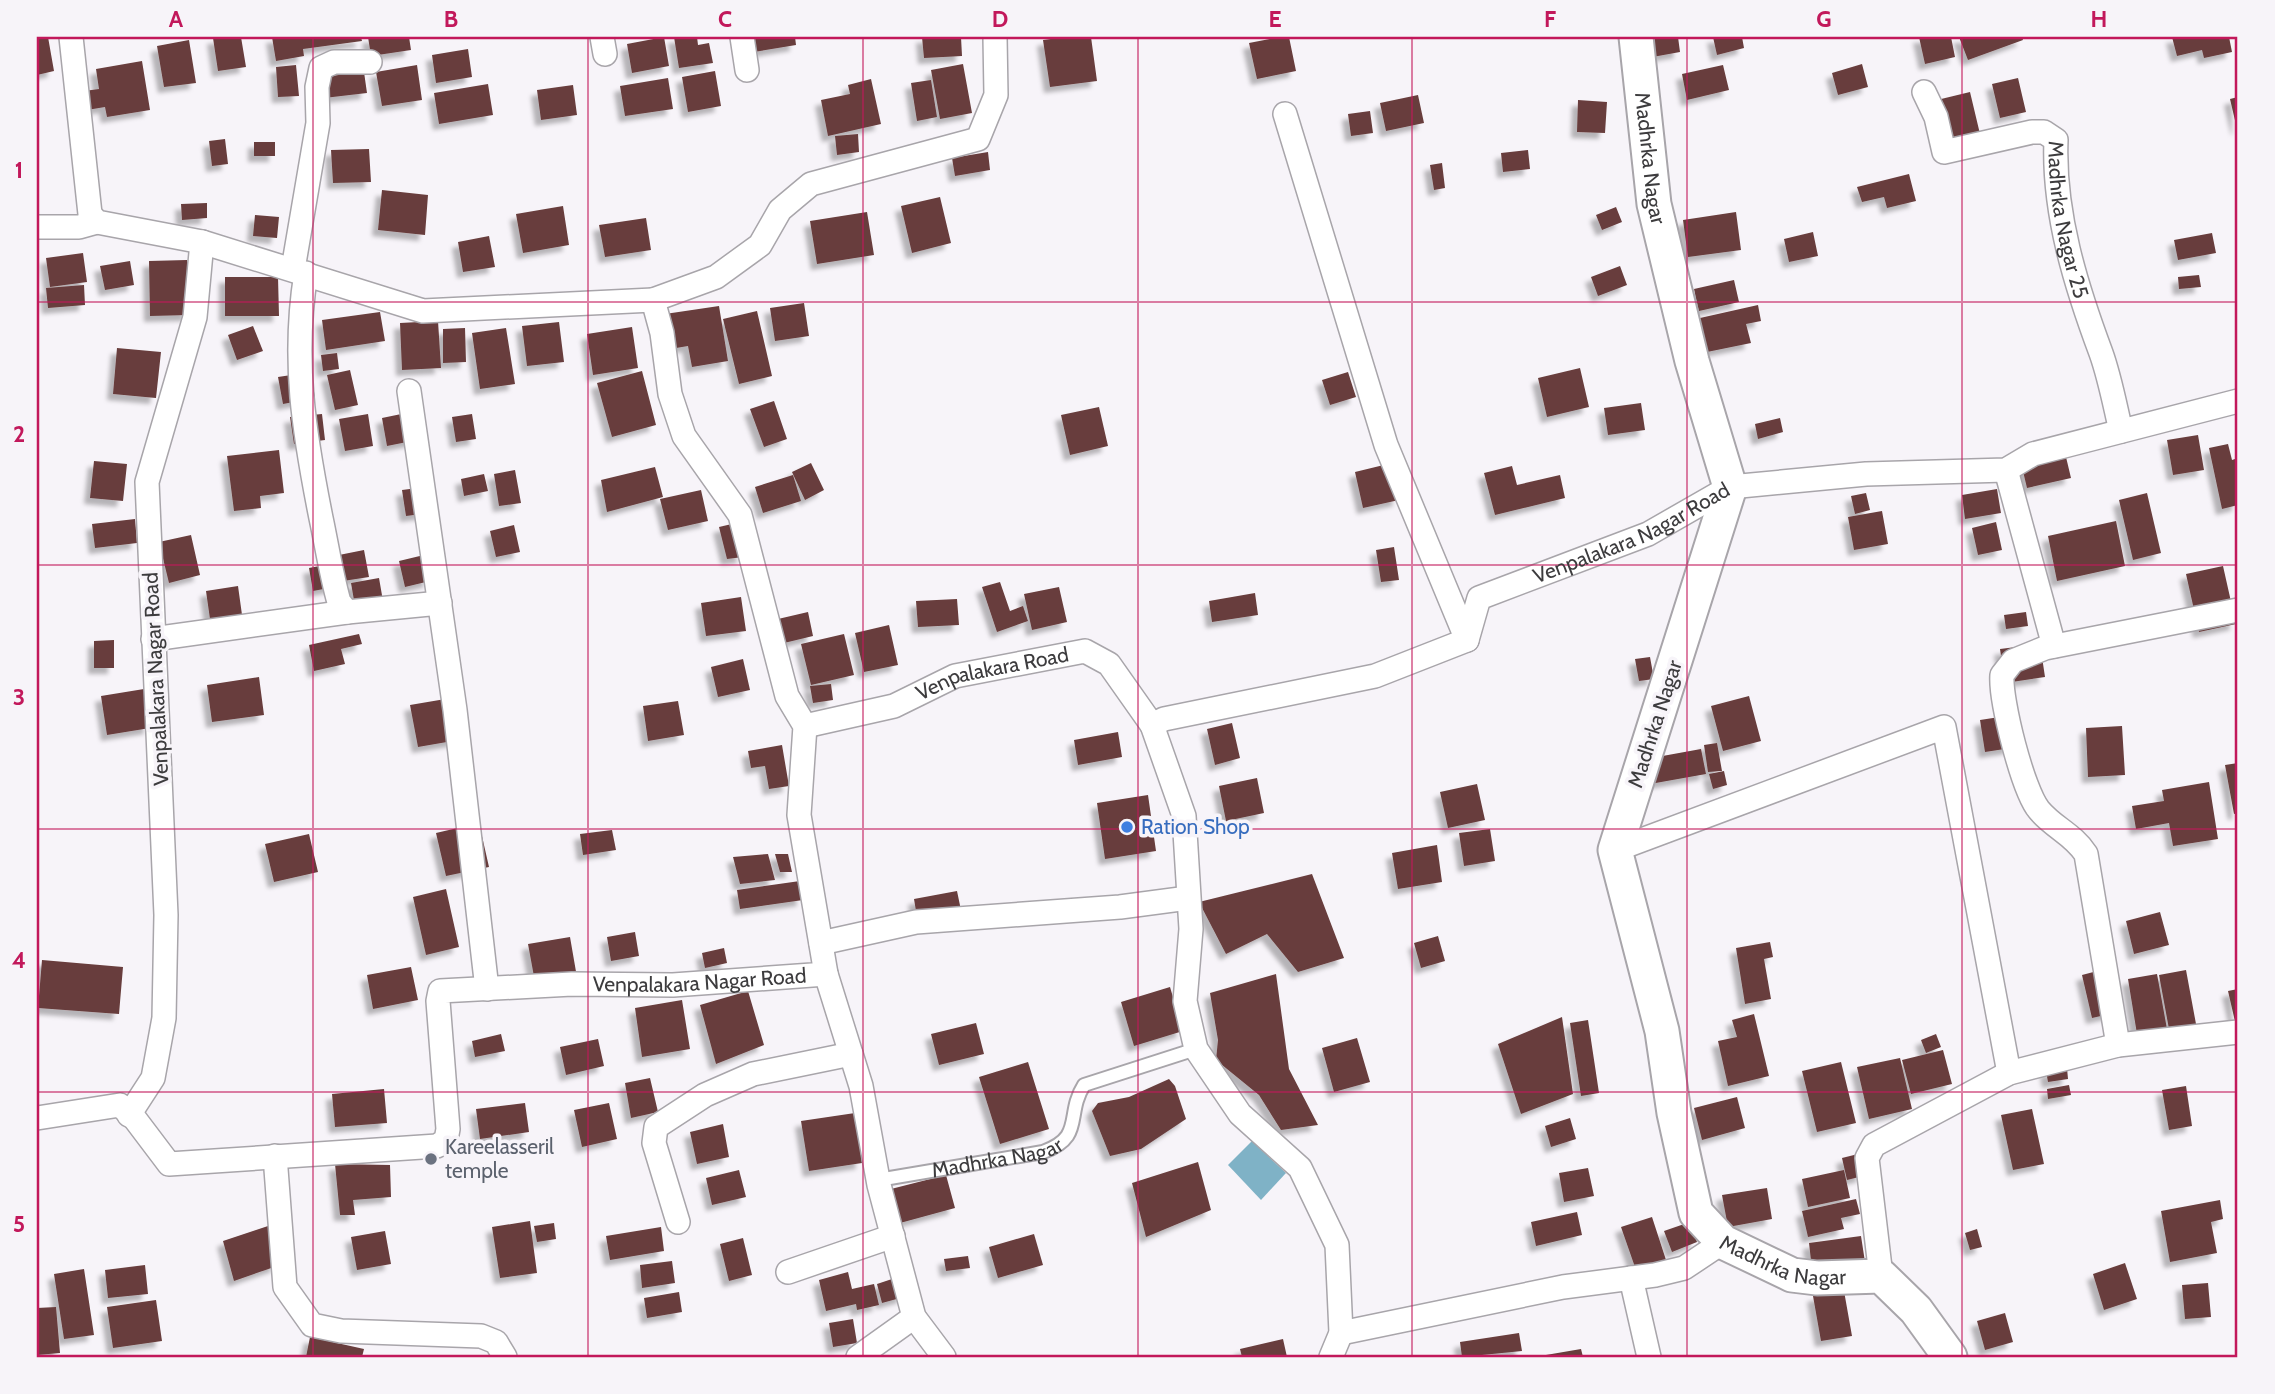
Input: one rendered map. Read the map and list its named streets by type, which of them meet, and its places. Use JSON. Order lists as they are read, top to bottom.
{
  "streets": {
    "street": [
      "Madhrka Nagar",
      "Madhrka Nagar 25",
      "Venpalakara Nagar Road",
      "Venpalakara Road"
    ]
  },
  "crossings": [
    ["Madhrka Nagar", "Venpalakara Nagar Road"],
    ["Madhrka Nagar", "Venpalakara Road"],
    ["Madhrka Nagar 25", "Venpalakara Nagar Road"],
    ["Venpalakara Nagar Road", "Venpalakara Road"]
  ],
  "places": ["Ration Shop", "Kareelasseril temple"],
  "grid": {
    "columns": [
      "A",
      "B",
      "C",
      "D",
      "E",
      "F",
      "G",
      "H"
    ],
    "rows": [
      "1",
      "2",
      "3",
      "4",
      "5"
    ]
  }
}
